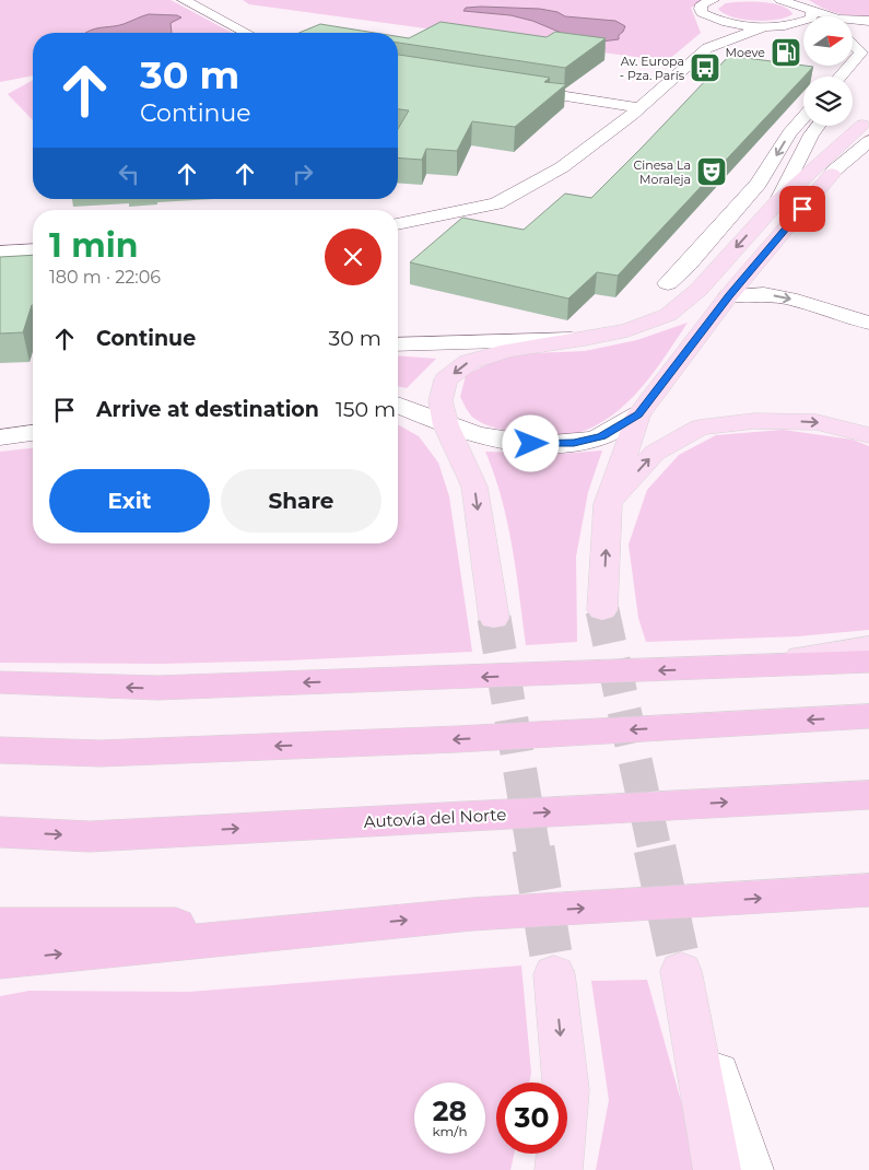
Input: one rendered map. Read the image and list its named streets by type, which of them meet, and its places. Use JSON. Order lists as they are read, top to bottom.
{
  "streets": {
    "highway": ["Autovía del Norte"]
  },
  "places": {
    "fuel station": ["Moeve"],
    "bus stop": ["Av. Europa - Pza. París"],
    "theatre": ["Cinesa La Moraleja"]
  },
  "north": "right",
  "page": {
    "turn": ["30 m", "Continue"],
    "heading": ["1 min", "180 m · 22:06"],
    "list": [
      {
        "name": "Continue",
        "value": "30 m"
      },
      {
        "name": "Arrive at destination",
        "value": "150 m"
      }
    ],
    "buttons": ["Exit", "Share"],
    "speed": "28 km/h",
    "limit": "30"
  }
}
